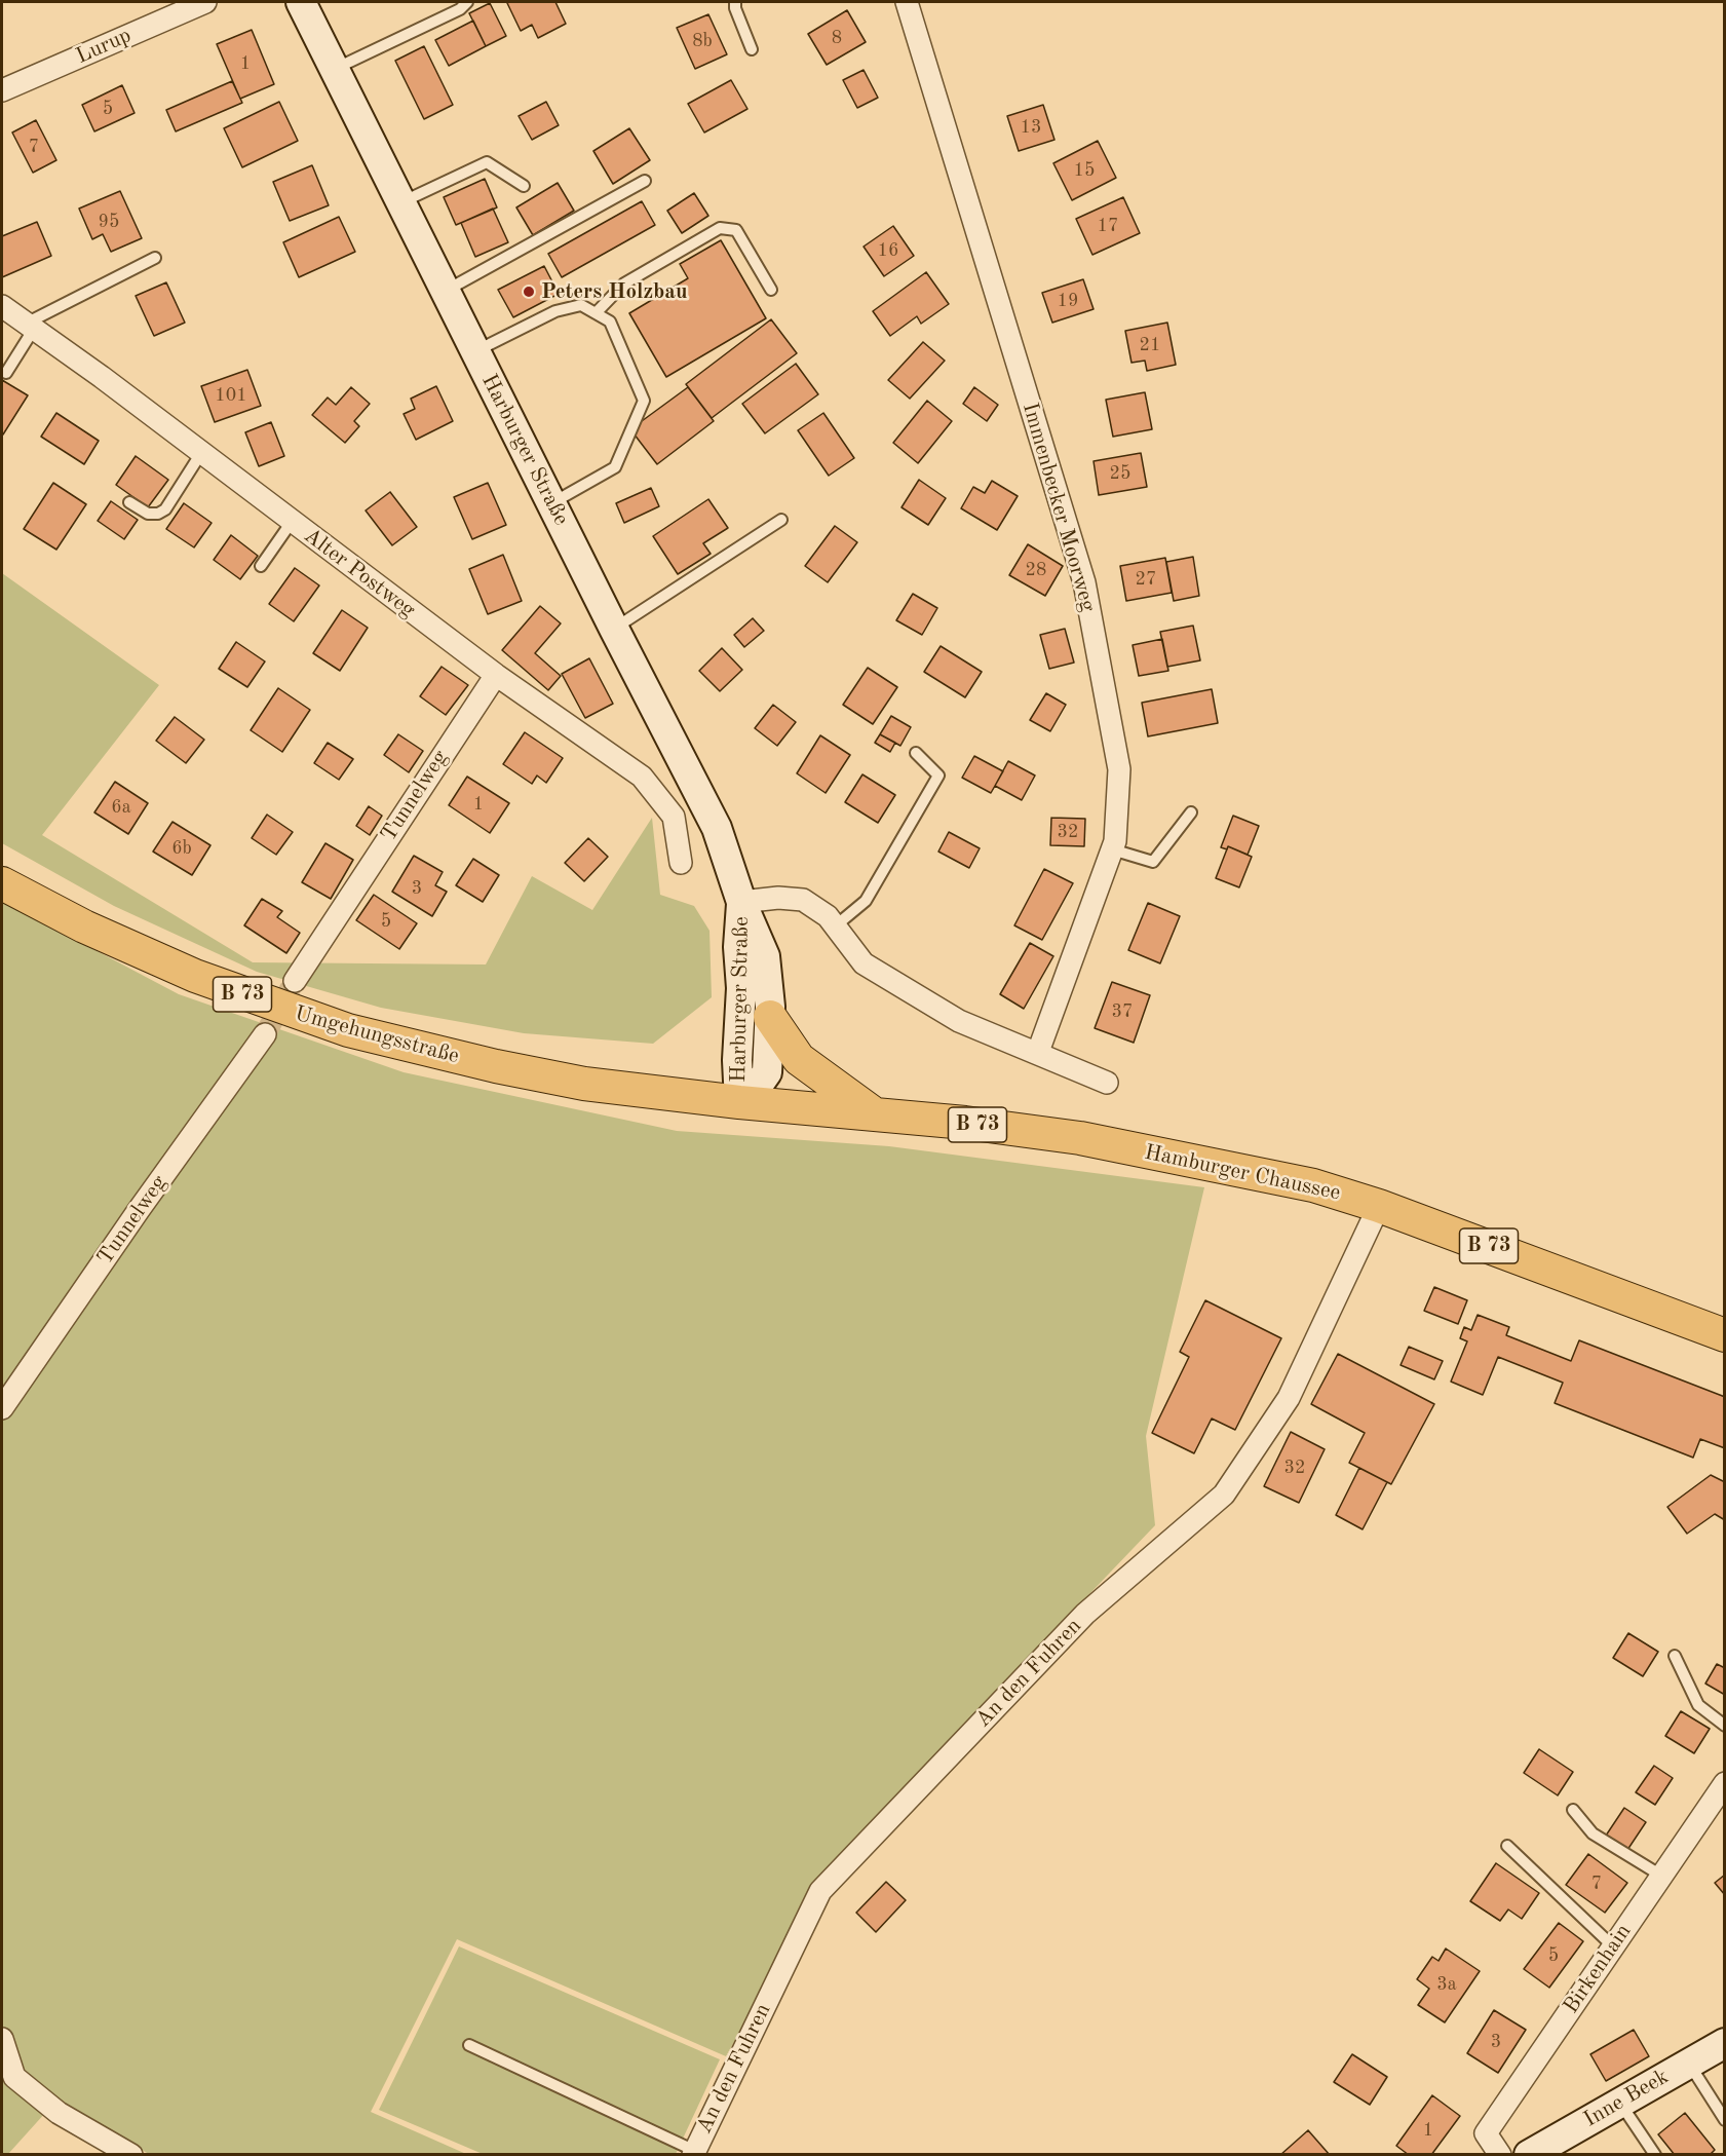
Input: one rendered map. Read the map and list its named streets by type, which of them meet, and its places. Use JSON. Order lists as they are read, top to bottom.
{
  "streets": {
    "main road": ["B 73", "Umgehungsstraße", "Hamburger Chaussee"],
    "street": [
      "Lurup",
      "Harburger Straße",
      "Immenbecker Moorweg",
      "Alter Postweg",
      "Tunnelweg",
      "An den Fuhren",
      "Birkenhain",
      "Inne Beek"
    ]
  },
  "crossings": [
    ["Harburger Straße", "Umgehungsstraße"],
    ["Harburger Straße", "Hamburger Chaussee"],
    ["Alter Postweg", "Tunnelweg"],
    ["Umgehungsstraße", "Hamburger Chaussee"],
    ["Hamburger Chaussee", "An den Fuhren"]
  ],
  "places": ["Peters Holzbau"],
  "house_numbers": [
    "8",
    "8b",
    "1",
    "5",
    "13",
    "7",
    "15",
    "95",
    "17",
    "16",
    "19",
    "21",
    "101",
    "25",
    "28",
    "27",
    "1",
    "6a",
    "32",
    "6b",
    "3",
    "5",
    "37",
    "32",
    "7",
    "5",
    "3a",
    "3",
    "1"
  ]
}
